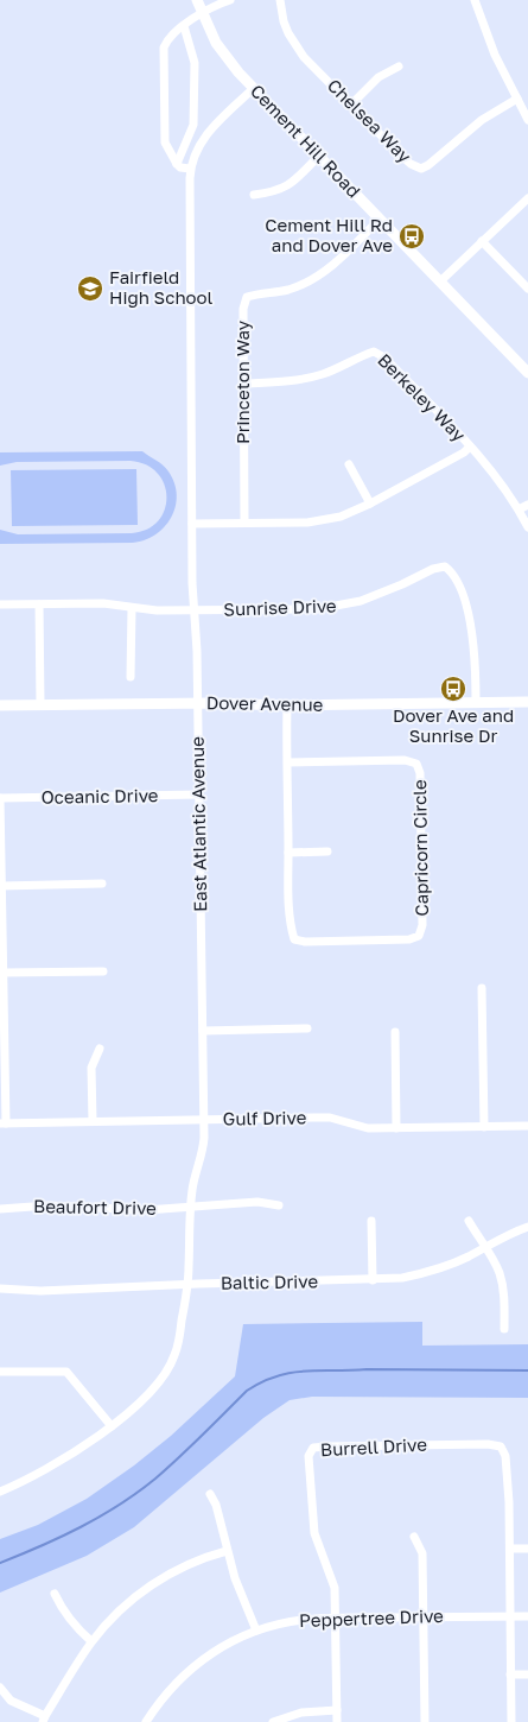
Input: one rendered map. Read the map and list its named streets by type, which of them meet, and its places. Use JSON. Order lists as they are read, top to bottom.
{
  "streets": {
    "main road": ["Cement Hill Road", "Dover Avenue"],
    "street": [
      "Chelsea Way",
      "Princeton Way",
      "Berkeley Way",
      "Sunrise Drive",
      "Oceanic Drive",
      "East Atlantic Avenue",
      "Capricorn Circle",
      "Gulf Drive",
      "Beaufort Drive",
      "Baltic Drive",
      "Burrell Drive",
      "Peppertree Drive"
    ]
  },
  "crossings": [
    ["Cement Hill Road", "Princeton Way"],
    ["Cement Hill Road", "East Atlantic Avenue"],
    ["Princeton Way", "Berkeley Way"],
    ["Sunrise Drive", "Dover Avenue"],
    ["Sunrise Drive", "East Atlantic Avenue"],
    ["Dover Avenue", "East Atlantic Avenue"],
    ["Dover Avenue", "Capricorn Circle"],
    ["Oceanic Drive", "East Atlantic Avenue"],
    ["East Atlantic Avenue", "Gulf Drive"],
    ["East Atlantic Avenue", "Beaufort Drive"],
    ["East Atlantic Avenue", "Baltic Drive"],
    ["Burrell Drive", "Peppertree Drive"]
  ],
  "places": {
    "bus stop": ["Cement Hill Rd and Dover Ave", "Dover Ave and Sunrise Dr"],
    "school or university": ["Fairfield High School"]
  }
}
